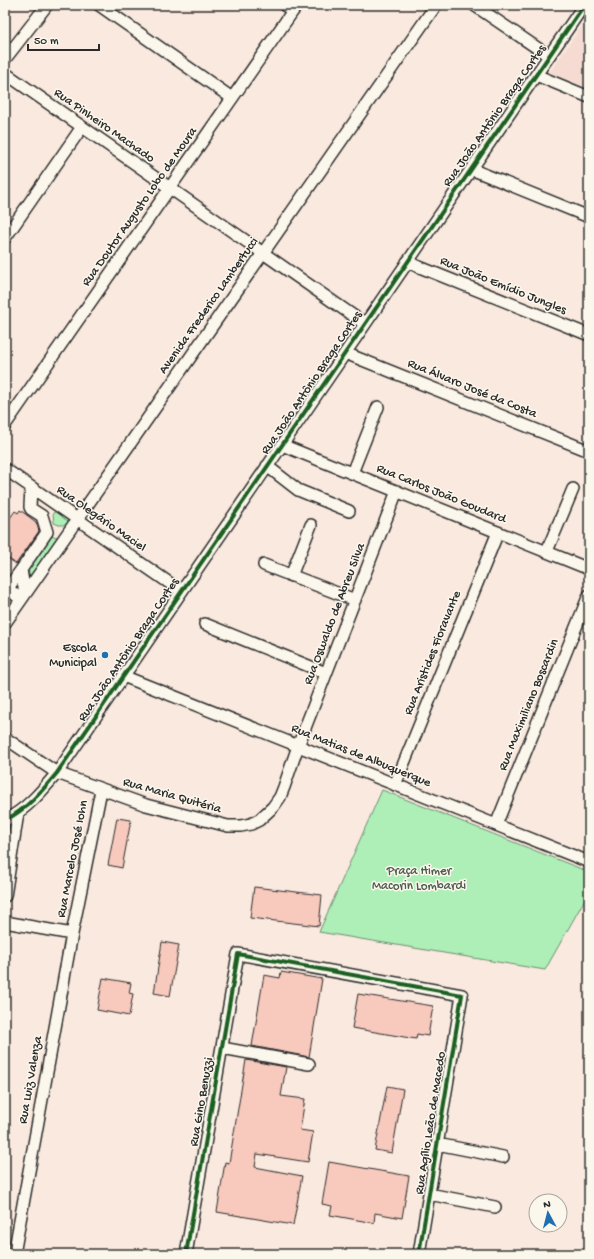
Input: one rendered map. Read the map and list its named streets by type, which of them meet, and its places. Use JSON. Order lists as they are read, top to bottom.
{
  "streets": {
    "street": [
      "Rua João Antônio Braga Cortes",
      "Rua Pinheiro Machado",
      "Rua Doutor Augusto Lobo de Moura",
      "Rua João Emídio Jungles",
      "Avenida Frederico Lambertucci",
      "Rua Álvaro José da Costa",
      "Rua Carlos João Goudard",
      "Rua Olegário Maciel",
      "Rua Oswaldo de Abreu Silva",
      "Rua Aristides Fioravante",
      "Rua Maximiliano Boscardin",
      "Rua Matias de Albuquerque",
      "Rua Maria Quitéria",
      "Rua Marcelo José Iohn",
      "Rua Luiz Valenza",
      "Rua Gino Benuzzi",
      "Rua Agílio Leão de Macedo"
    ]
  },
  "crossings": [
    ["Rua João Antônio Braga Cortes", "Rua Pinheiro Machado"],
    ["Rua João Antônio Braga Cortes", "Rua João Emídio Jungles"],
    ["Rua João Antônio Braga Cortes", "Rua Álvaro José da Costa"],
    ["Rua João Antônio Braga Cortes", "Rua Carlos João Goudard"],
    ["Rua João Antônio Braga Cortes", "Rua Olegário Maciel"],
    ["Rua João Antônio Braga Cortes", "Rua Matias de Albuquerque"],
    ["Rua João Antônio Braga Cortes", "Rua Maria Quitéria"],
    ["Rua Pinheiro Machado", "Rua Doutor Augusto Lobo de Moura"],
    ["Rua Pinheiro Machado", "Avenida Frederico Lambertucci"],
    ["Avenida Frederico Lambertucci", "Rua Olegário Maciel"],
    ["Rua Carlos João Goudard", "Rua Oswaldo de Abreu Silva"],
    ["Rua Carlos João Goudard", "Rua Aristides Fioravante"],
    ["Rua Oswaldo de Abreu Silva", "Rua Matias de Albuquerque"],
    ["Rua Oswaldo de Abreu Silva", "Rua Maria Quitéria"],
    ["Rua Aristides Fioravante", "Rua Matias de Albuquerque"],
    ["Rua Maximiliano Boscardin", "Rua Matias de Albuquerque"],
    ["Rua Matias de Albuquerque", "Rua Maria Quitéria"],
    ["Rua Maria Quitéria", "Rua Marcelo José Iohn"],
    ["Rua Marcelo José Iohn", "Rua Luiz Valenza"],
    ["Rua Gino Benuzzi", "Rua Agílio Leão de Macedo"]
  ],
  "parks": ["Praça Himer Macorin Lombardi"],
  "places": ["Escola Municipal"],
  "scale_bar": "50 m",
  "north": "top"
}
